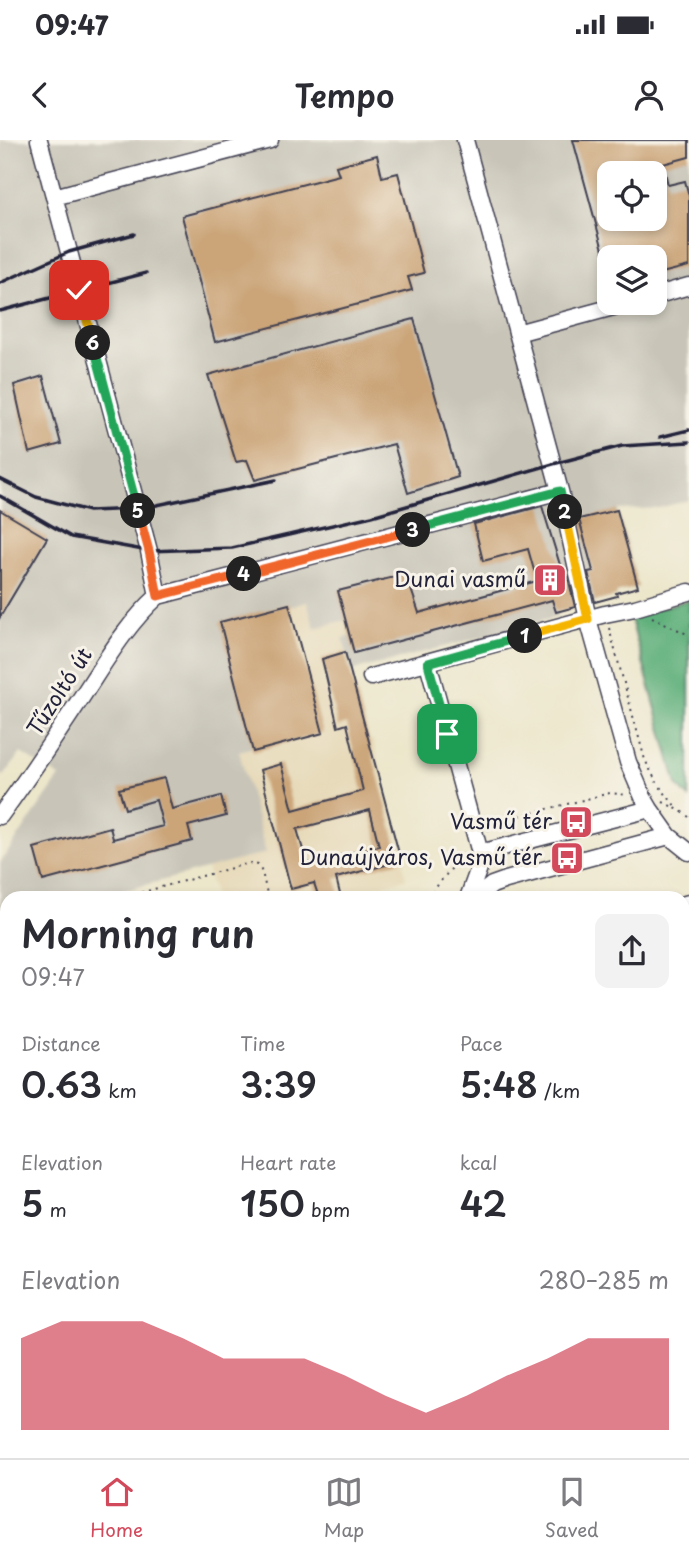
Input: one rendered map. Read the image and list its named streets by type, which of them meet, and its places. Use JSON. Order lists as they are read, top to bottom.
{
  "streets": {
    "street": ["Tűzoltó út"]
  },
  "places": {
    "building": ["Dunai vasmű"],
    "bus stop": ["Vasmű tér", "Dunaújváros, Vasmű tér"]
  },
  "page": {
    "status": "09:47",
    "header": "Tempo",
    "pins": [
      "6",
      "5",
      "2",
      "3",
      "4",
      "1"
    ],
    "heading": ["Morning run", "09:47"],
    "stats": [
      ["Distance", "0.63 km"],
      ["Time", "3:39"],
      ["Pace", "5:48 /km"],
      ["Elevation", "5 m"],
      ["Heart rate", "150 bpm"],
      ["kcal", "42"]
    ],
    "chart": ["Elevation", "280–285 m"],
    "tabs": ["Home", "Map", "Saved"]
  }
}
